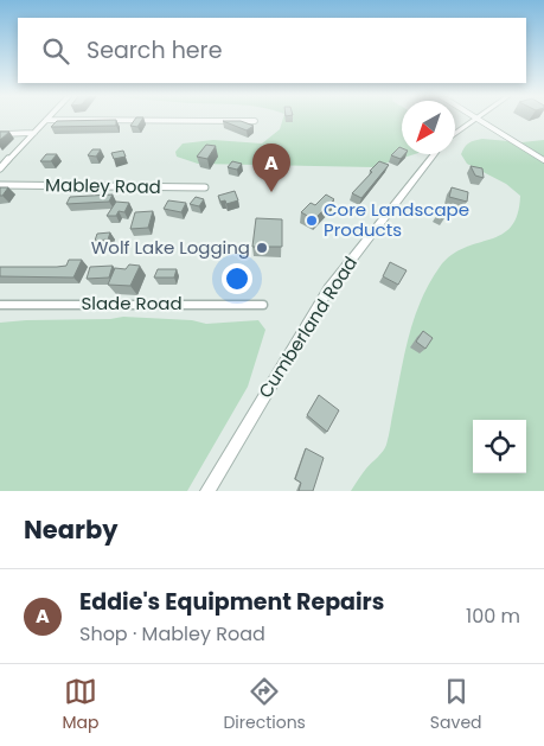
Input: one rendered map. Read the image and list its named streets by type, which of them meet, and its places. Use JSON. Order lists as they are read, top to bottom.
{
  "streets": {
    "street": ["Mabley Road", "Slade Road", "Cumberland Road"]
  },
  "places": ["Core Landscape Products", "Wolf Lake Logging"],
  "north": "bottom left",
  "page": {
    "search": "Search here",
    "pins": "A",
    "heading": "Nearby",
    "list": [
      {
        "mark": "A",
        "name": "Eddie's Equipment Repairs",
        "note": "Shop · Mabley Road",
        "value": "100 m"
      }
    ],
    "nav": ["Map", "Directions", "Saved"]
  }
}
